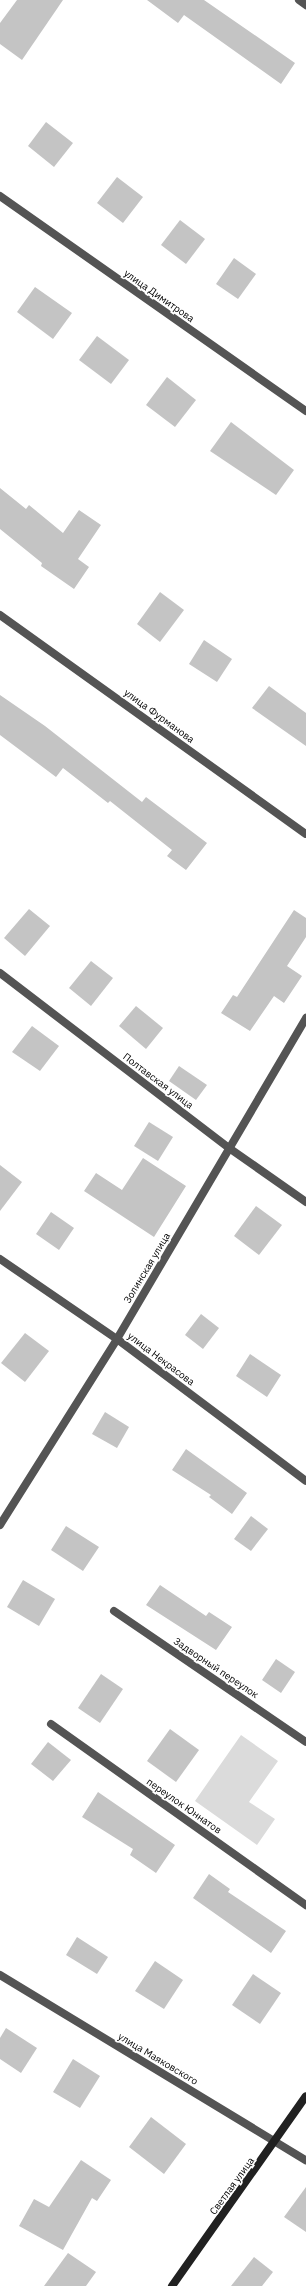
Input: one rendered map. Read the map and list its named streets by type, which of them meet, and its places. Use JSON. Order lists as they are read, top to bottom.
{
  "streets": {
    "main road": ["Светлая улица"],
    "street": [
      "улица Димитрова",
      "улица Фурманова",
      "Полтавская улица",
      "Золинская улица",
      "улица Некрасова",
      "Задворный переулок",
      "переулок Юннатов",
      "улица Маяковского"
    ]
  },
  "crossings": [
    ["Полтавская улица", "Золинская улица"],
    ["Золинская улица", "улица Некрасова"],
    ["улица Маяковского", "Светлая улица"]
  ]
}
